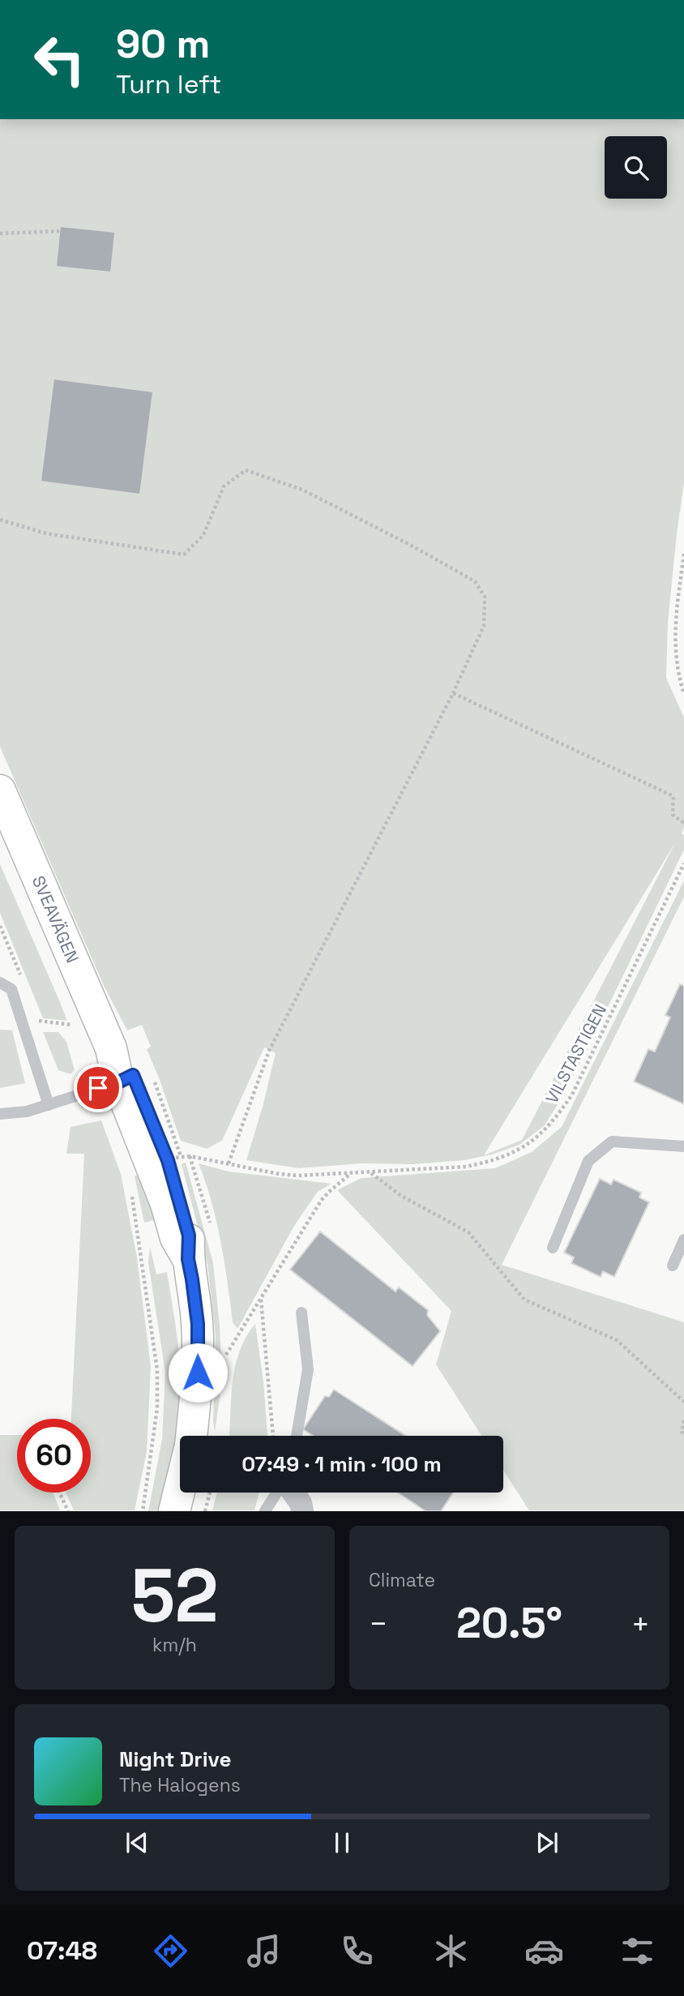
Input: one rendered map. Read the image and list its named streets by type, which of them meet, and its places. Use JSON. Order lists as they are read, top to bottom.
{
  "streets": {
    "main road": ["SVEAVÄGEN"],
    "path": ["VILSTASTIGEN"]
  },
  "page": {
    "turn": ["90 m", "Turn left"],
    "limit": "60",
    "trip": "07:49 · 1 min · 100 m",
    "tile": [
      ["52", "km/h"],
      "Climate"
    ],
    "heat": ["−", "20.5°", "+"],
    "song": ["Night Drive", "The Halogens"],
    "tabs": "07:48"
  }
}
